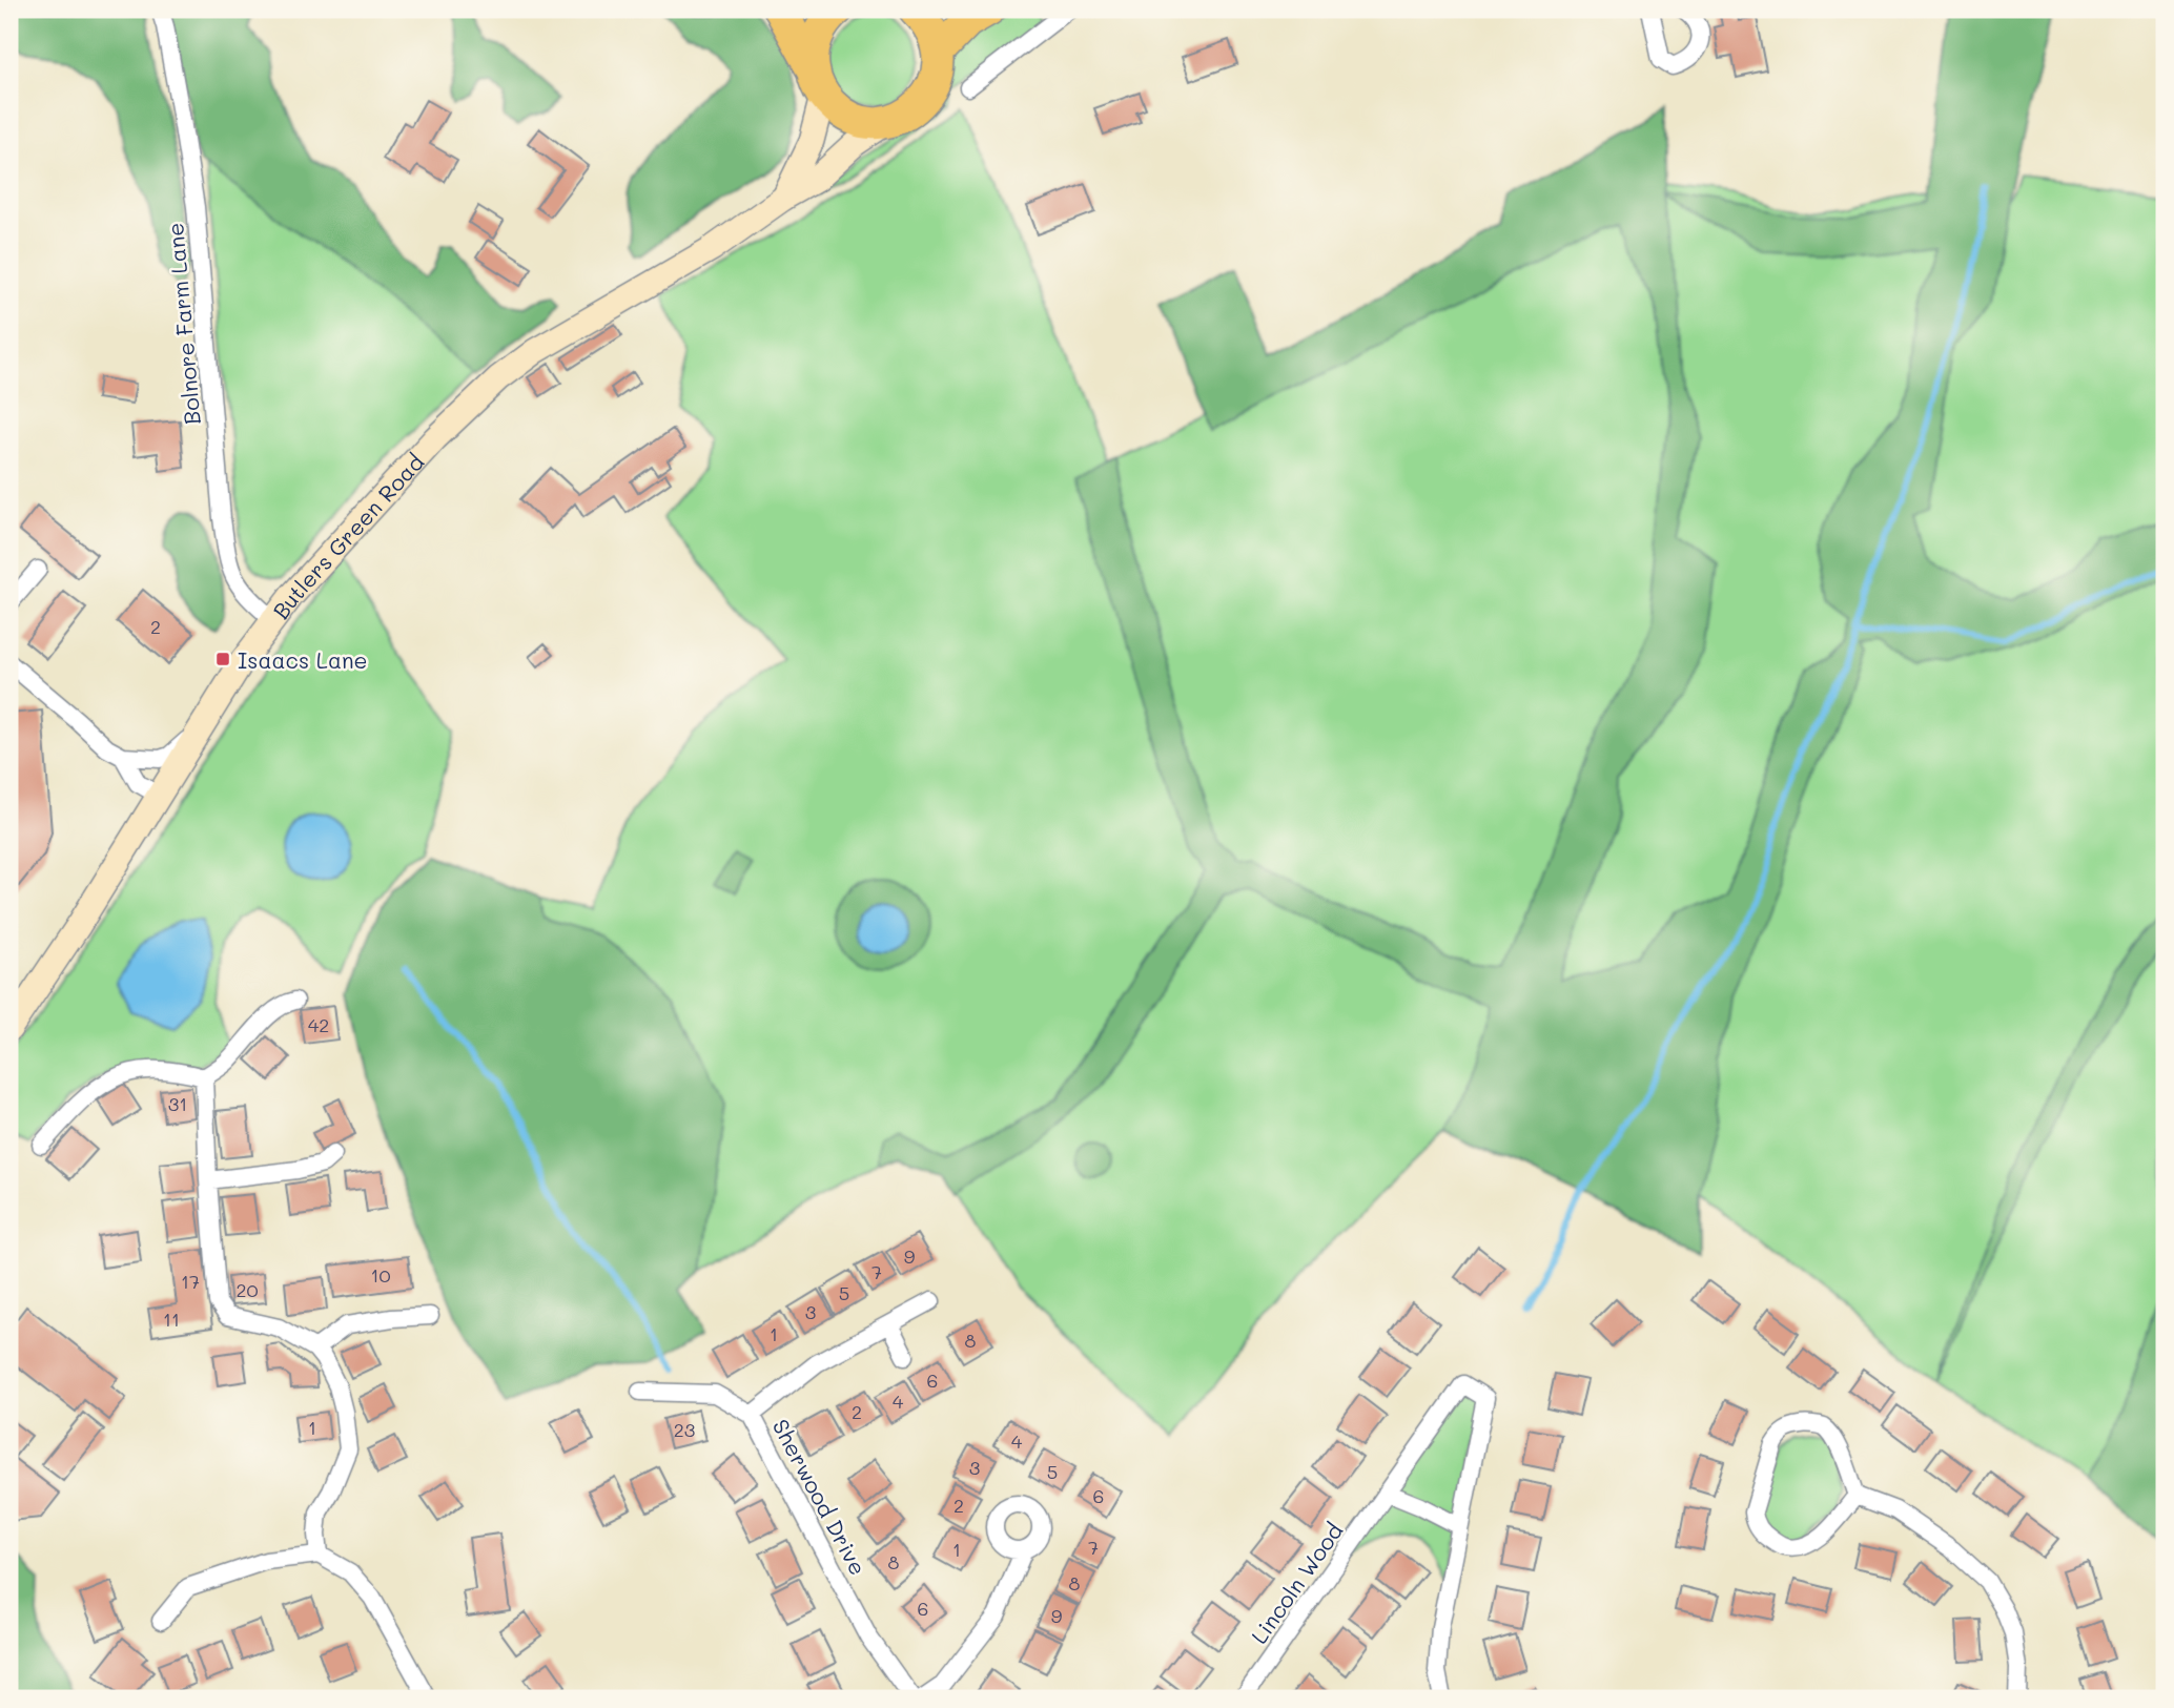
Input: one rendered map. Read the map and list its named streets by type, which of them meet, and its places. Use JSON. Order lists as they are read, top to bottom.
{
  "streets": {
    "main road": ["Butlers Green Road"],
    "street": ["Bolnore Farm Lane", "Sherwood Drive", "Lincoln Wood"]
  },
  "crossings": [
    ["Bolnore Farm Lane", "Butlers Green Road"]
  ],
  "places": {
    "transit": ["Isaacs Lane"]
  },
  "house_numbers": [
    "2",
    "42",
    "31",
    "9",
    "7",
    "10",
    "17",
    "20",
    "5",
    "3",
    "11",
    "1",
    "8",
    "6",
    "4",
    "2",
    "1",
    "23",
    "4",
    "3",
    "5",
    "6",
    "2",
    "7",
    "1",
    "8",
    "8",
    "6",
    "9"
  ]
}
